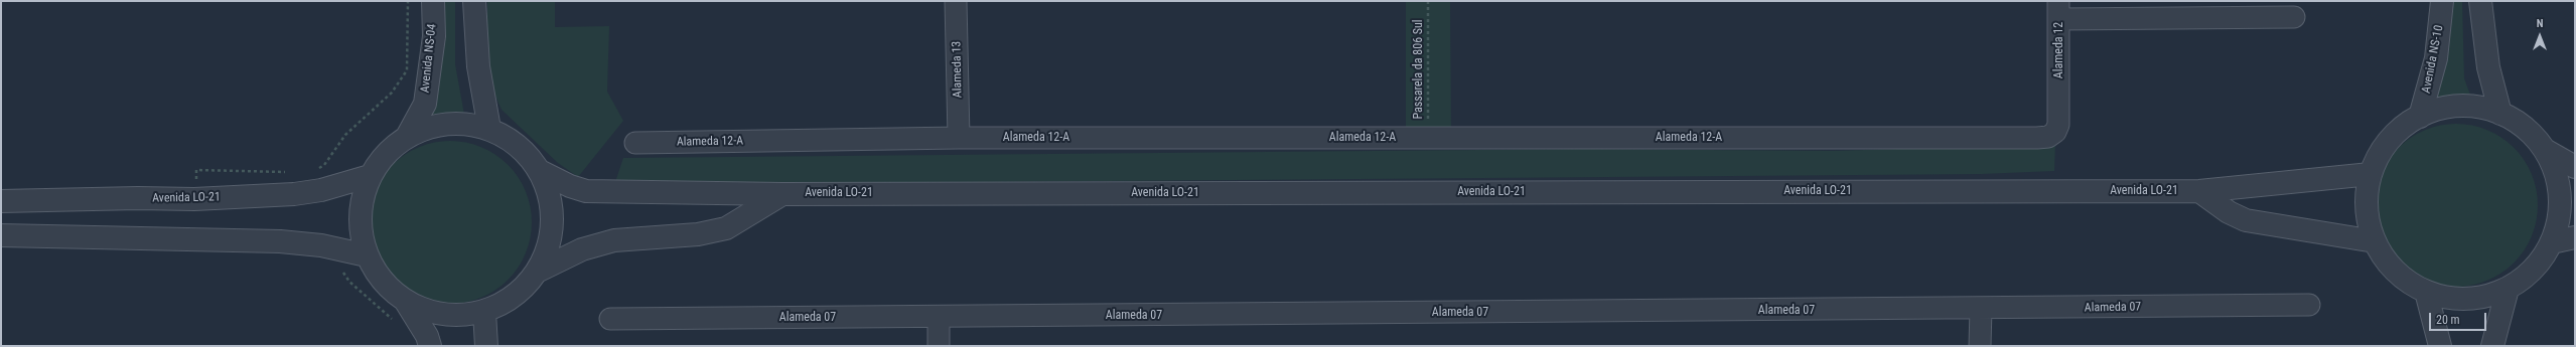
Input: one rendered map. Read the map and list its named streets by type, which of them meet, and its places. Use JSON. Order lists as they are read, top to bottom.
{
  "streets": {
    "street": [
      "Alameda 12",
      "Avenida NS-04",
      "Avenida NS-10",
      "Alameda 13",
      "Alameda 12-A",
      "Avenida LO-21",
      "Alameda 07"
    ],
    "path": ["Passarela da 806 Sul"]
  },
  "crossings": [
    ["Alameda 12", "Alameda 12-A"],
    ["Alameda 13", "Alameda 12-A"],
    ["Passarela da 806 Sul", "Alameda 12-A"]
  ],
  "scale_bar": "20 m",
  "north": "top"
}
